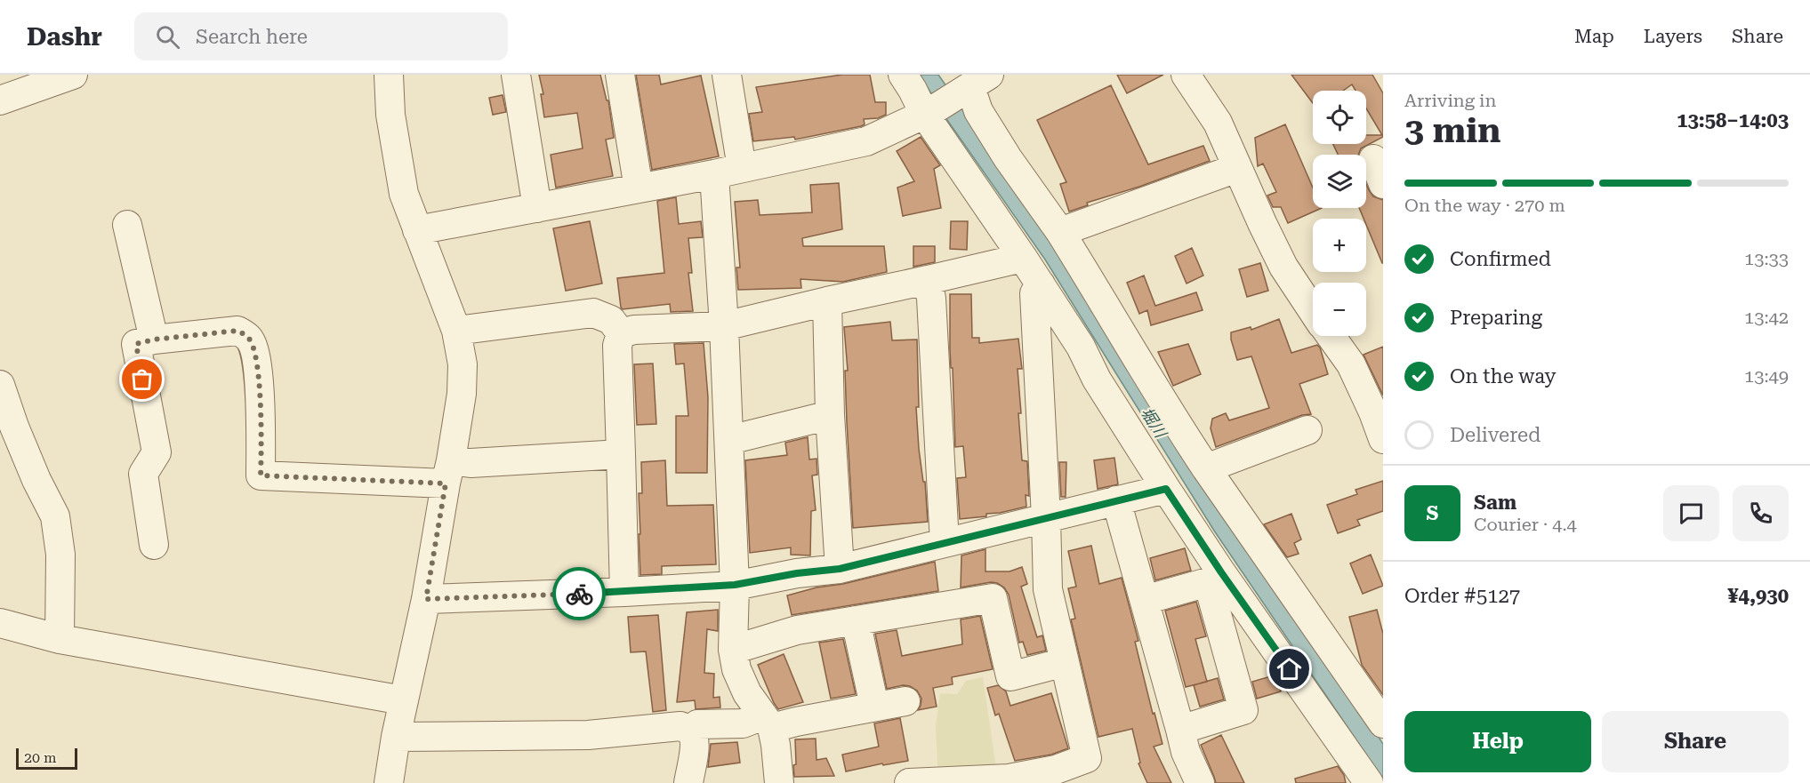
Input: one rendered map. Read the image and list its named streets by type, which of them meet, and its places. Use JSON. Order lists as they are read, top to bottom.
{
  "water": ["堀川"],
  "scale_bar": "20 m",
  "page": {
    "header": "Dashr",
    "search": "Search here",
    "nav": ["Map", "Layers", "Share"],
    "heading": ["3 min", "Arriving in", "13:58–14:03"],
    "panel": [
      "Sam",
      "Courier · 4.4",
      "Order #5127",
      "¥4,930"
    ],
    "map_buttons": ["+", "−"],
    "bar": "On the way · 270 m",
    "list": [
      ["Confirmed", "13:33"],
      ["Preparing", "13:42"],
      ["On the way", "13:49"],
      "Delivered"
    ],
    "round": "S",
    "buttons": ["Help", "Share"],
    "scale": "20 m"
  }
}
